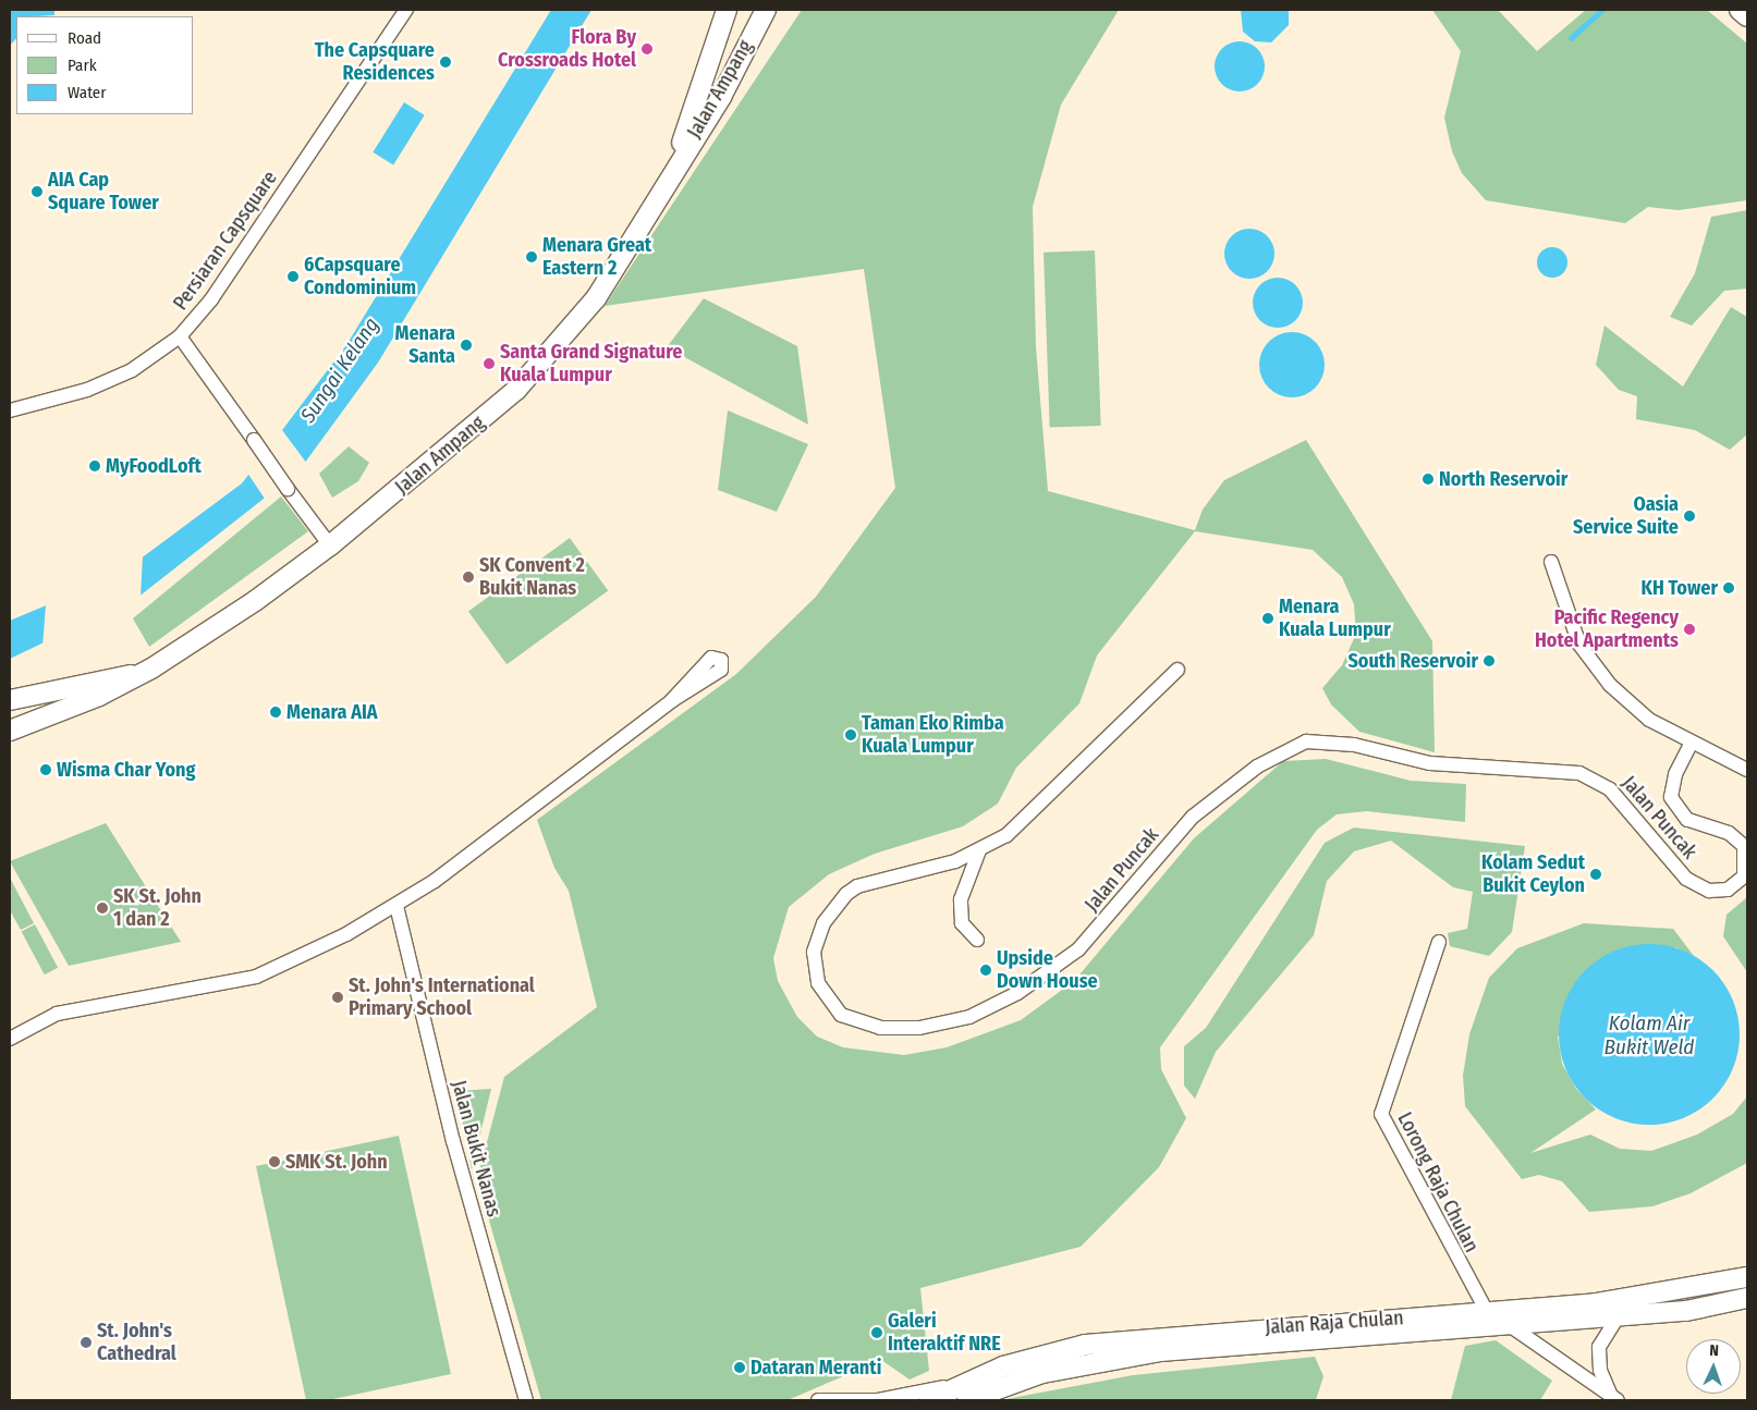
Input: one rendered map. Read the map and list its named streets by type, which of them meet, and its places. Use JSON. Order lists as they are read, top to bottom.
{
  "streets": {
    "main road": ["Jalan Ampang", "Jalan Raja Chulan"],
    "street": [
      "Persiaran Capsquare",
      "Jalan Puncak",
      "Jalan Bukit Nanas",
      "Lorong Raja Chulan"
    ]
  },
  "crossings": [
    ["Lorong Raja Chulan", "Jalan Raja Chulan"]
  ],
  "water": ["Sungai Kelang", "Kolam Air Bukit Weld"],
  "places": [
    "Flora By Crossroads Hotel",
    "The Capsquare Residences",
    "AIA Cap Square Tower",
    "Menara Great Eastern 2",
    "6Capsquare Condominium",
    "Menara Santa",
    "Santa Grand Signature Kuala Lumpur",
    "MyFoodLoft",
    "North Reservoir",
    "Oasia Service Suite",
    "SK Convent 2 Bukit Nanas",
    "KH Tower",
    "Menara Kuala Lumpur",
    "Pacific Regency Hotel Apartments",
    "South Reservoir",
    "Menara AIA",
    "Taman Eko Rimba Kuala Lumpur",
    "Wisma Char Yong",
    "Kolam Sedut Bukit Ceylon",
    "SK St. John 1 dan 2",
    "Upside Down House",
    "St. John's International Primary School",
    "SMK St. John",
    "Galeri Interaktif NRE",
    "St. John's Cathedral",
    "Dataran Meranti"
  ],
  "legend": ["Road", "Park", "Water"],
  "north": "top"
}
